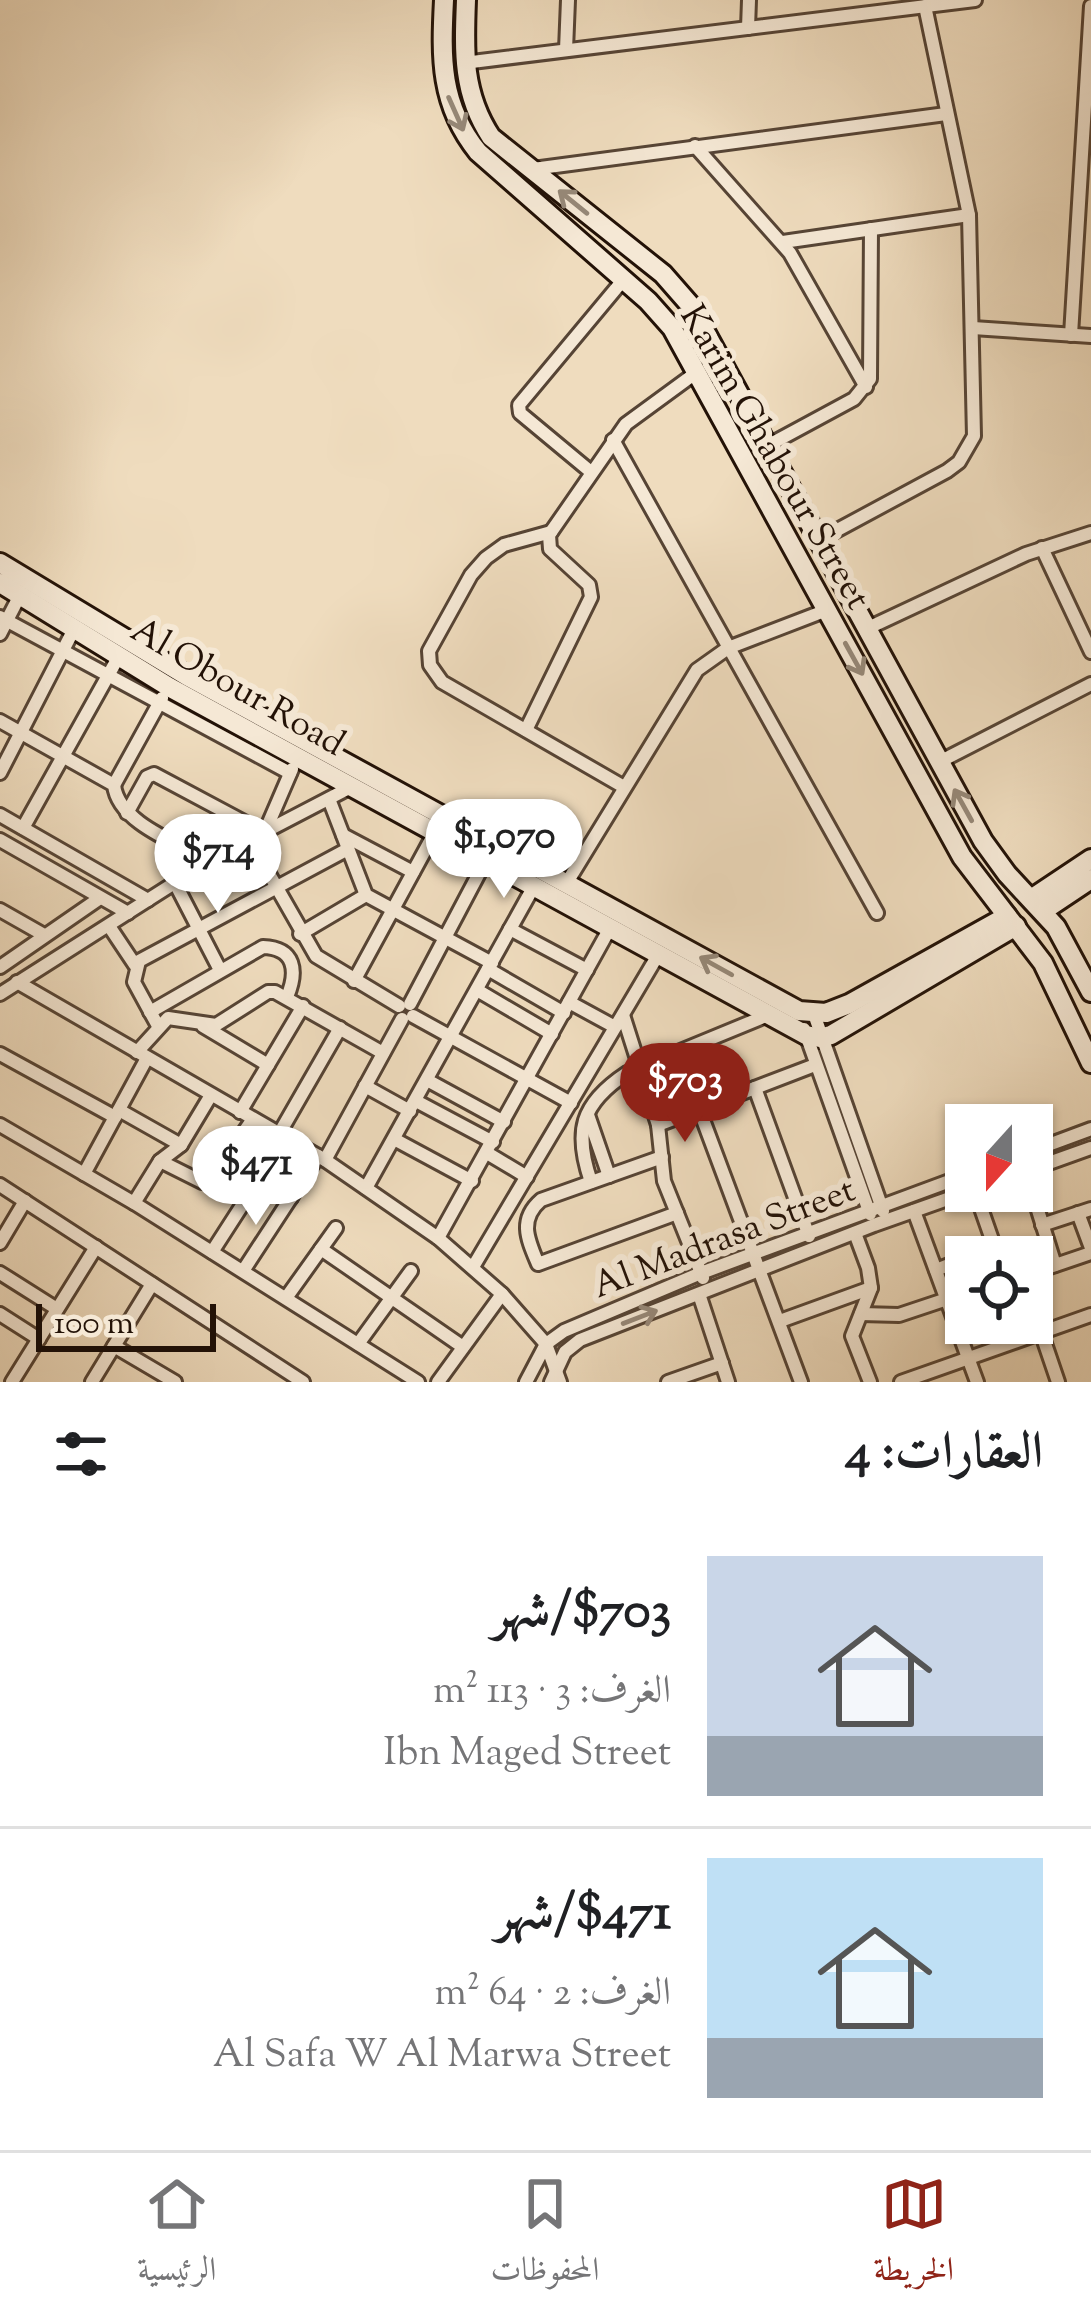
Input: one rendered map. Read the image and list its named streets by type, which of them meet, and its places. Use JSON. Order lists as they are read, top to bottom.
{
  "streets": {
    "street": ["Karim Ghabour Street", "Al Obour Road", "Al Madrasa Street"]
  },
  "scale_bar": "100 m",
  "north": "bottom",
  "page": {
    "price": [
      "$1,070",
      "$714",
      "$703",
      "$471"
    ],
    "scale": "100 m",
    "heading": "العقارات: 4",
    "list": [
      {
        "name": "$703/شهر",
        "note": "الغرف: 3 · 113 m² · Ibn Maged Street"
      },
      {
        "name": "$471/شهر",
        "note": "الغرف: 2 · 64 m² · Al Safa W Al Marwa Street"
      }
    ],
    "tabs": ["الخريطة", "المحفوظات", "الرئيسية"]
  }
}
